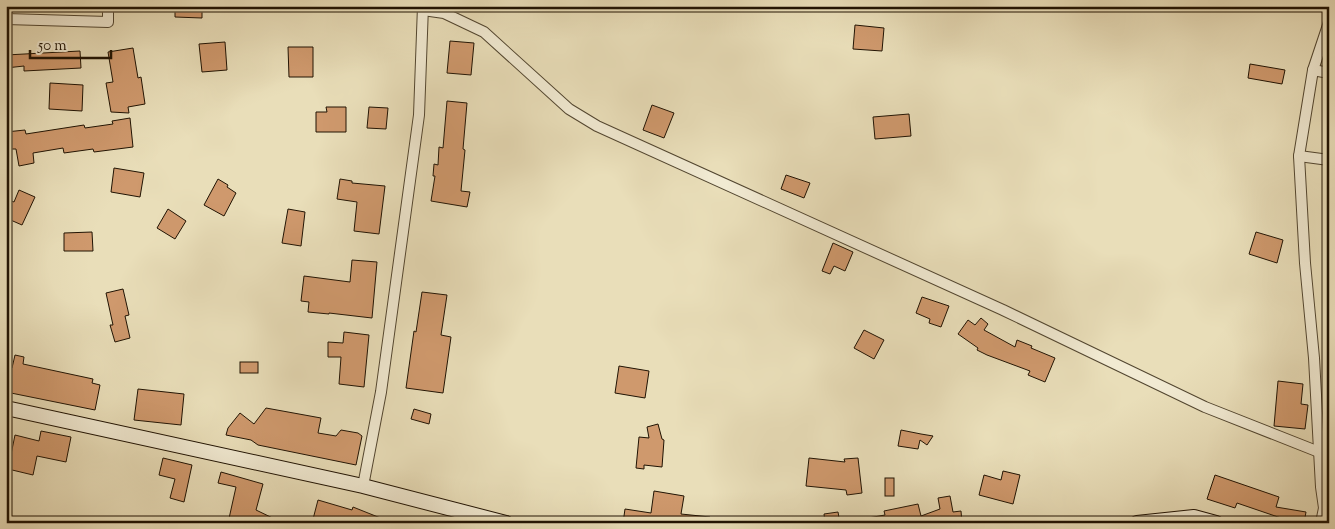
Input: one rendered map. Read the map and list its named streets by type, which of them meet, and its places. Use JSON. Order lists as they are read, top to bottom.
{
  "scale_bar": "50 m"
}
